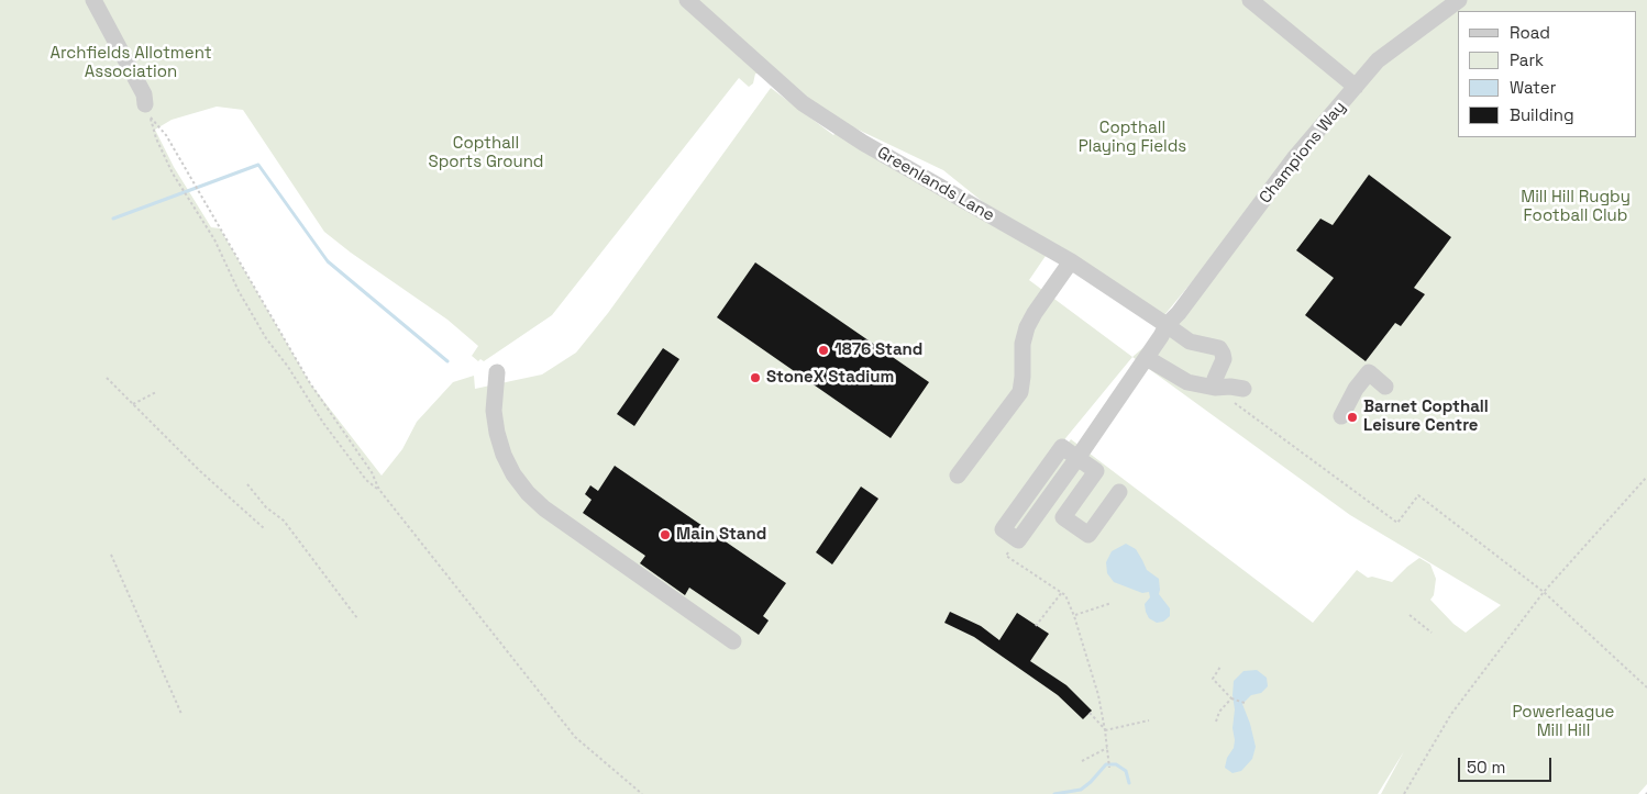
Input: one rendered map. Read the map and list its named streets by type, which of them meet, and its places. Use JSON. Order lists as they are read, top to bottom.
{
  "streets": {
    "street": ["Champions Way", "Greenlands Lane"]
  },
  "crossings": [
    ["Champions Way", "Greenlands Lane"]
  ],
  "parks": [
    "Archfields Allotment Association",
    "Copthall Playing Fields",
    "Copthall Sports Ground",
    "Mill Hill Rugby Football Club",
    "Powerleague Mill Hill"
  ],
  "places": [
    "1876 Stand",
    "StoneX Stadium",
    "Barnet Copthall Leisure Centre",
    "Main Stand"
  ],
  "legend": [
    "Road",
    "Park",
    "Water",
    "Building"
  ],
  "scale_bar": "50 m"
}
